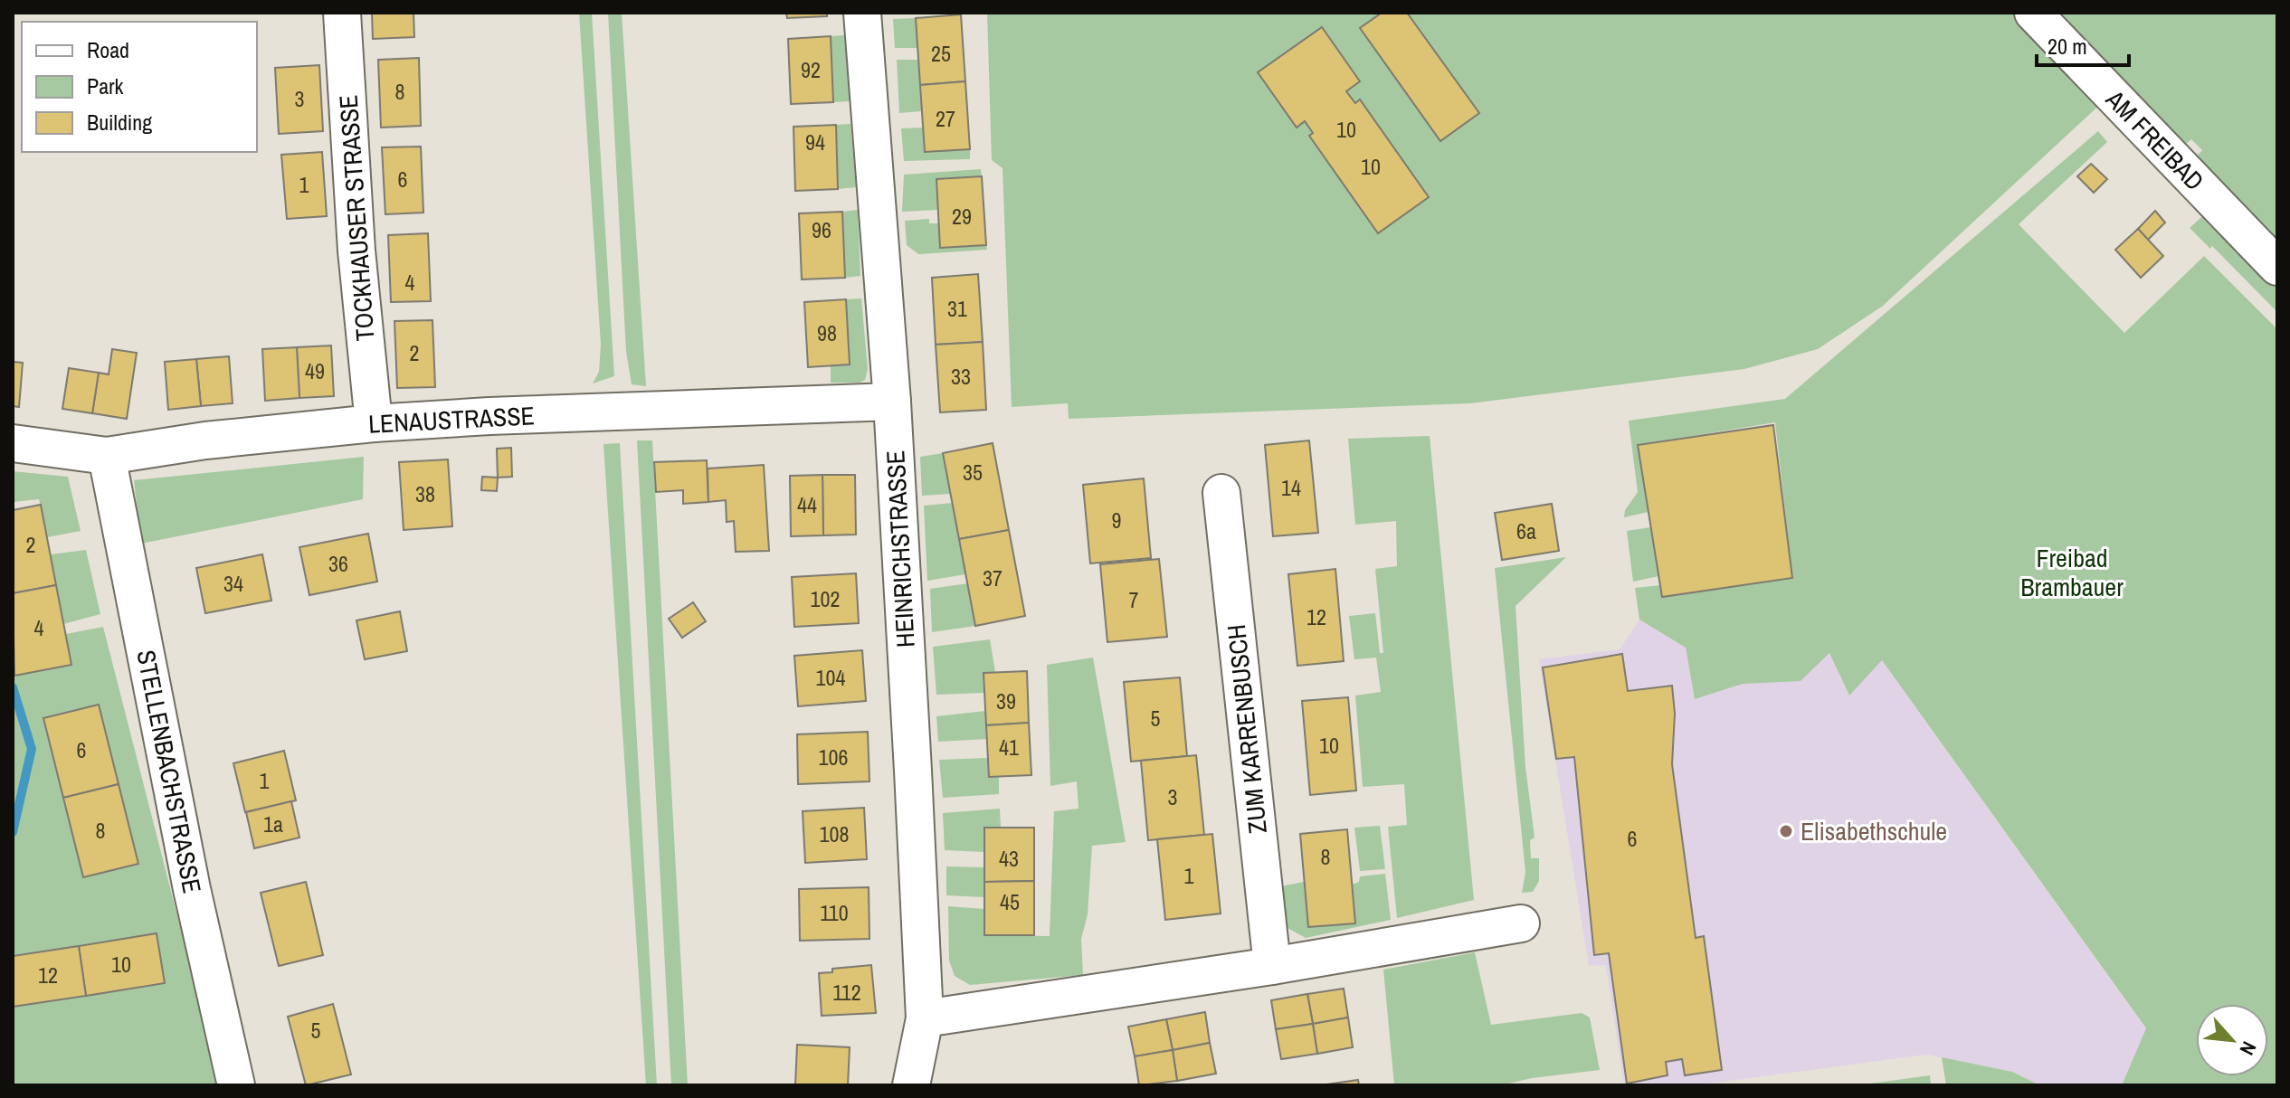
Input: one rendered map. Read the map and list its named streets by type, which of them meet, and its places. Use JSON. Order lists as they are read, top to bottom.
{
  "streets": {
    "street": [
      "AM FREIBAD",
      "TOCKHAUSER STRASSE",
      "LENAUSTRASSE",
      "HEINRICHSTRASSE",
      "ZUM KARRENBUSCH",
      "STELLENBACHSTRASSE"
    ]
  },
  "crossings": [
    ["TOCKHAUSER STRASSE", "LENAUSTRASSE"],
    ["LENAUSTRASSE", "HEINRICHSTRASSE"],
    ["LENAUSTRASSE", "STELLENBACHSTRASSE"]
  ],
  "parks": ["Freibad Brambauer"],
  "places": ["Elisabethschule"],
  "house_numbers": [
    "25",
    "92",
    "8",
    "3",
    "27",
    "10",
    "94",
    "10",
    "6",
    "1",
    "29",
    "96",
    "4",
    "31",
    "98",
    "2",
    "49",
    "33",
    "35",
    "14",
    "38",
    "44",
    "9",
    "6a",
    "2",
    "36",
    "37",
    "34",
    "102",
    "7",
    "12",
    "4",
    "104",
    "39",
    "5",
    "10",
    "41",
    "6",
    "106",
    "1",
    "3",
    "1a",
    "8",
    "108",
    "6",
    "8",
    "43",
    "1",
    "45",
    "110",
    "10",
    "12",
    "112",
    "5"
  ],
  "legend": ["Road", "Park", "Building"],
  "scale_bar": "20 m",
  "north": "bottom right"
}
